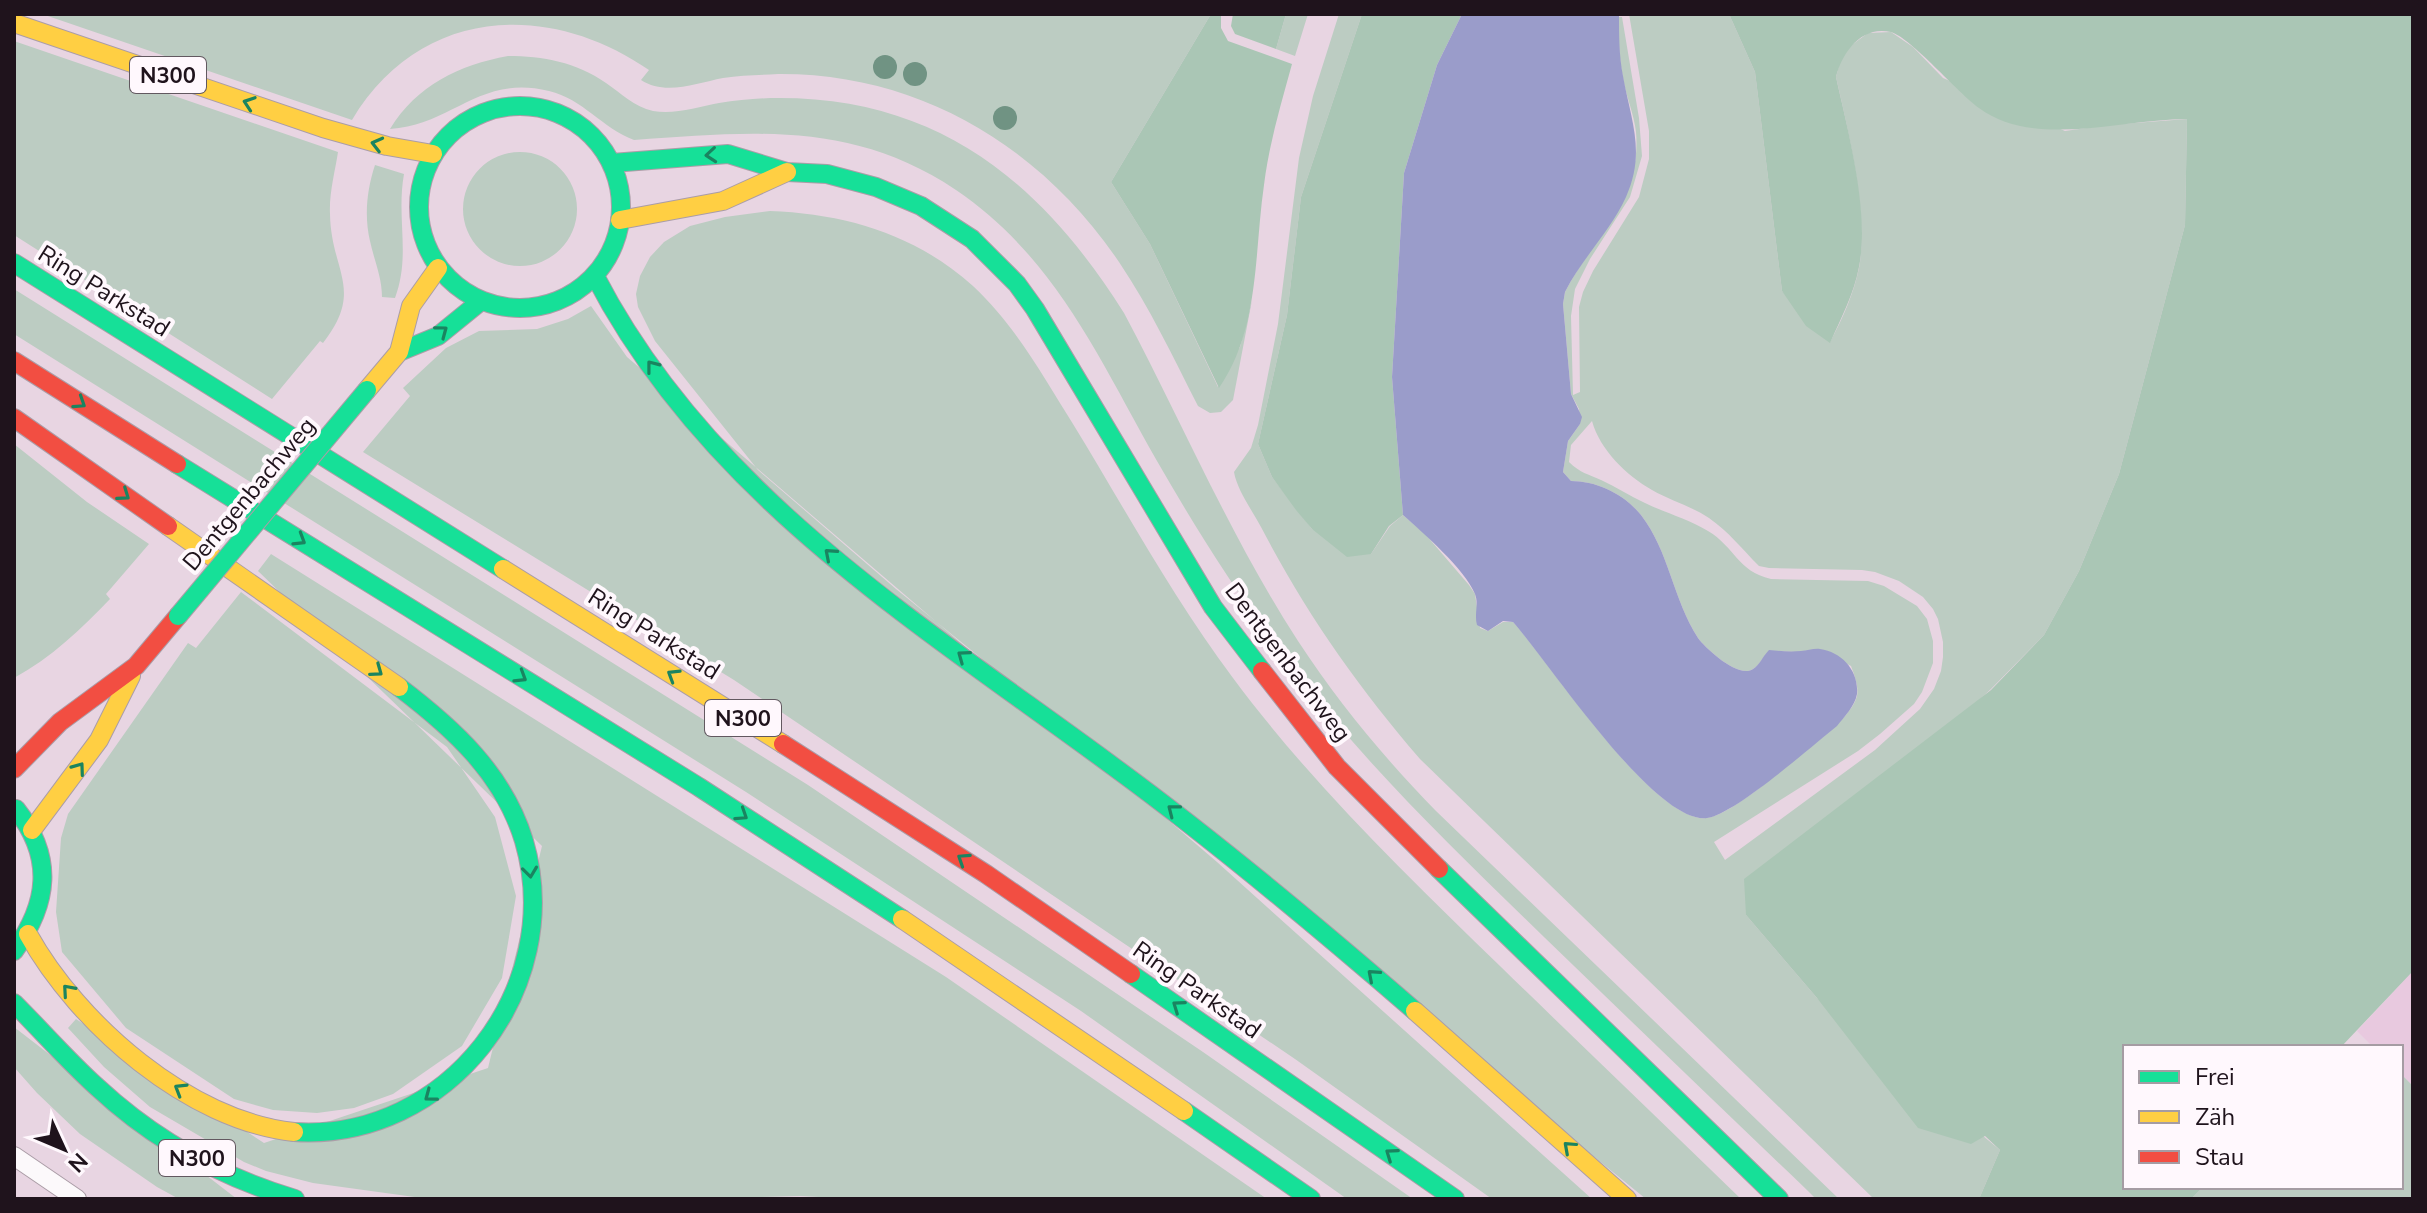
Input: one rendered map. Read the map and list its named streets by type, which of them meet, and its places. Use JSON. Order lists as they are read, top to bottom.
{
  "streets": {
    "main road": ["N300", "Ring Parkstad", "Dentgenbachweg"]
  },
  "crossings": [
    ["N300", "Dentgenbachweg"]
  ],
  "legend": ["Frei", "Zäh", "Stau"],
  "north": "bottom right"
}
